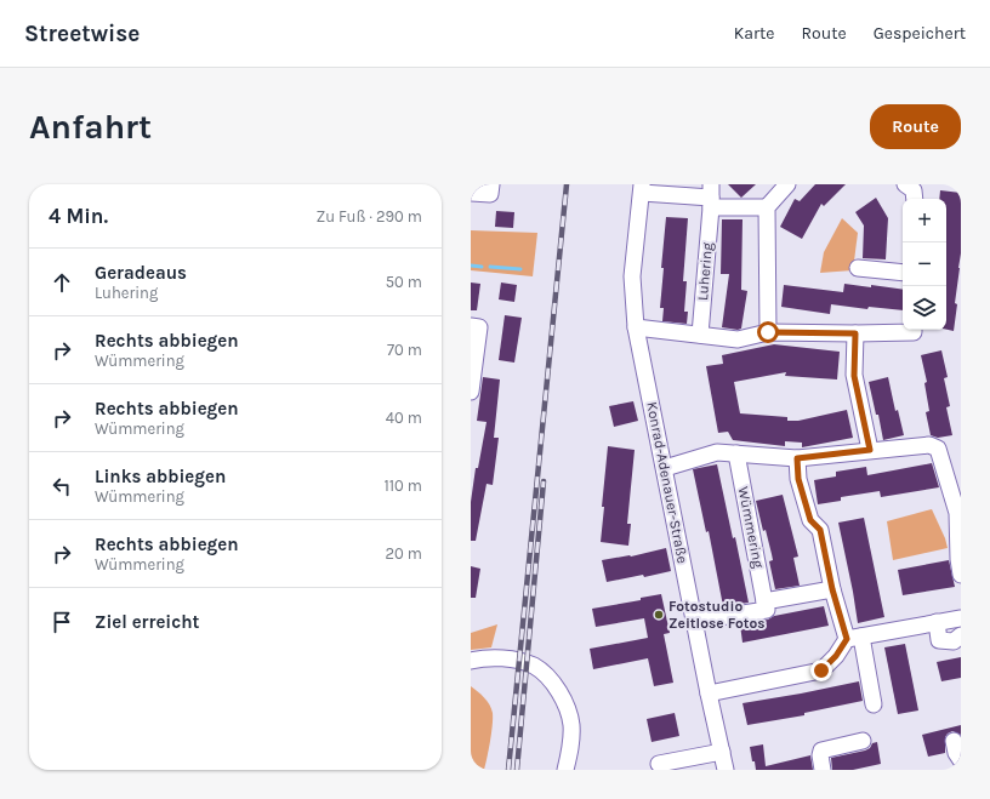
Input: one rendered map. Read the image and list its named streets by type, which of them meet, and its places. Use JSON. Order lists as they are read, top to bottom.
{
  "streets": {
    "street": ["Luhering", "Konrad-Adenauer-Straße", "Wümmering"]
  },
  "crossings": [
    ["Luhering", "Konrad-Adenauer-Straße"]
  ],
  "places": ["Fotostudio Zeitlose Fotos"],
  "page": {
    "header": "Streetwise",
    "nav": ["Karte", "Route", "Gespeichert"],
    "buttons": "Route",
    "title": "Anfahrt",
    "heading": ["4 Min.", "Zu Fuß · 290 m"],
    "map_buttons": ["+", "−"],
    "list": [
      ["Geradeaus", "Luhering", "50 m"],
      ["Rechts abbiegen", "Wümmering", "70 m"],
      ["Rechts abbiegen", "Wümmering", "40 m"],
      ["Links abbiegen", "Wümmering", "110 m"],
      ["Rechts abbiegen", "Wümmering", "20 m"],
      "Ziel erreicht"
    ]
  }
}
